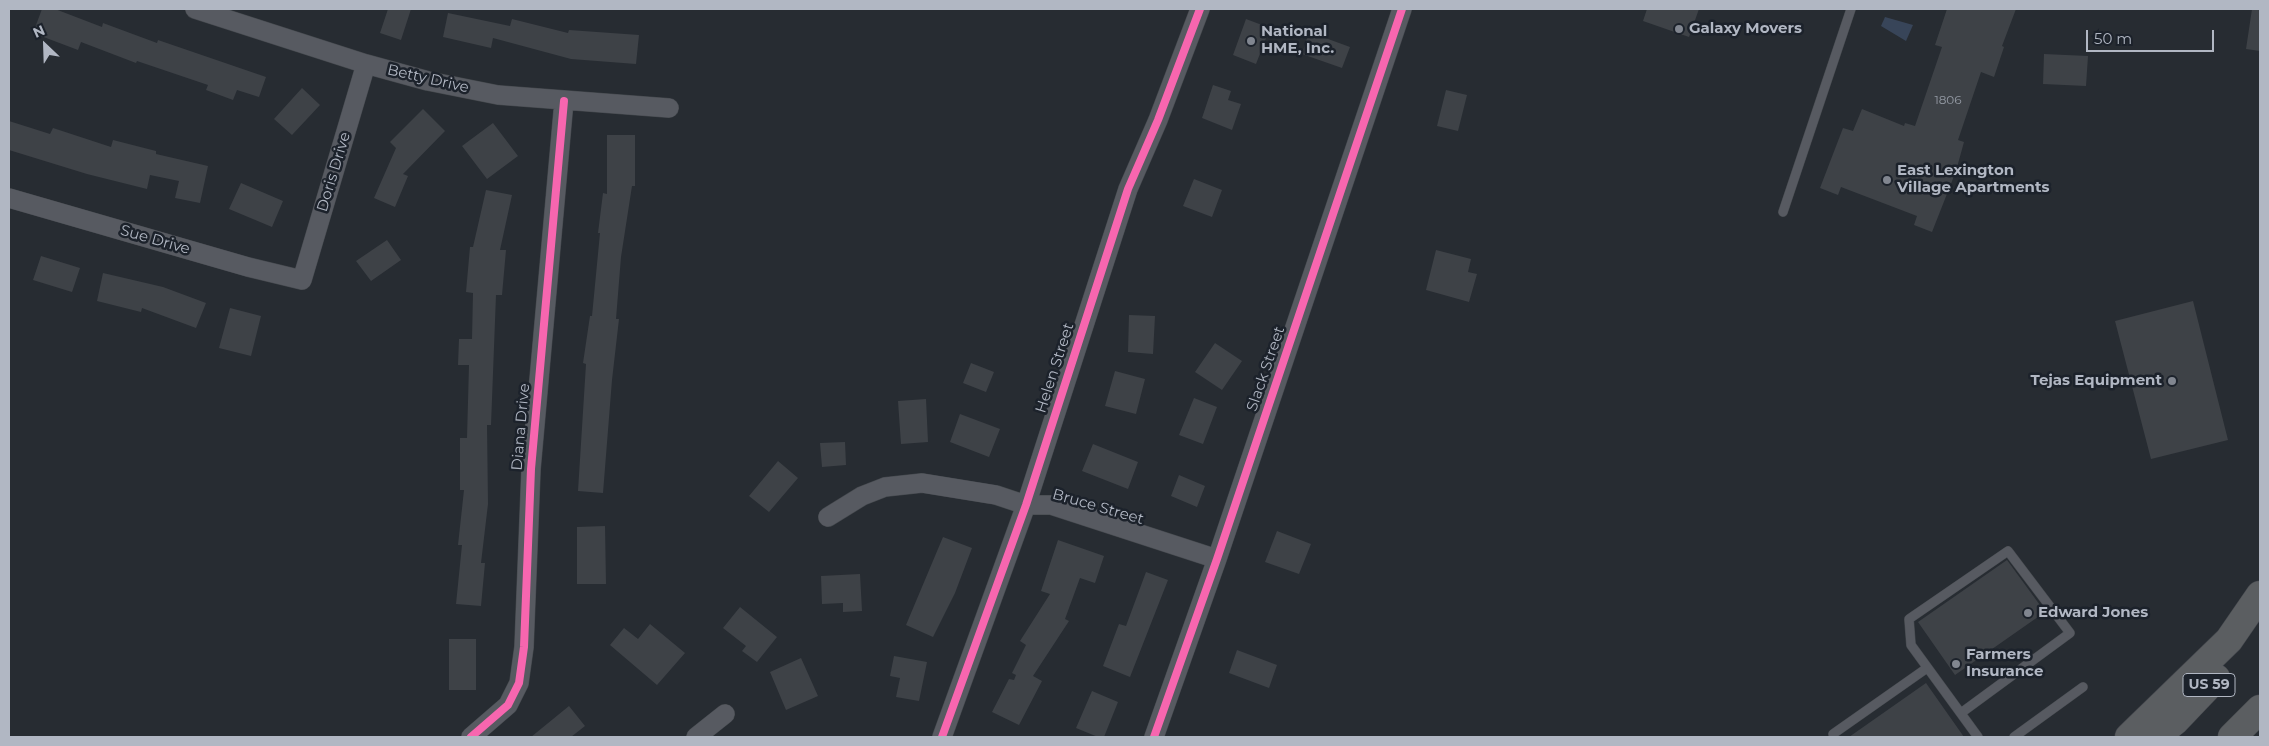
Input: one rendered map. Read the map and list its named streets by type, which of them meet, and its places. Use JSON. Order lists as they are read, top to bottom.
{
  "streets": {
    "highway": ["US 59"],
    "street": [
      "Betty Drive",
      "Doris Drive",
      "Sue Drive",
      "Helen Street",
      "Slack Street",
      "Diana Drive",
      "Bruce Street"
    ]
  },
  "crossings": [
    ["Betty Drive", "Doris Drive"],
    ["Betty Drive", "Diana Drive"],
    ["Doris Drive", "Sue Drive"],
    ["Helen Street", "Bruce Street"],
    ["Slack Street", "Bruce Street"]
  ],
  "places": [
    "Galaxy Movers",
    "National HME, Inc.",
    "East Lexington Village Apartments",
    "Tejas Equipment",
    "Edward Jones",
    "Farmers Insurance"
  ],
  "house_numbers": ["1806"],
  "scale_bar": "50 m",
  "north": "top left"
}
